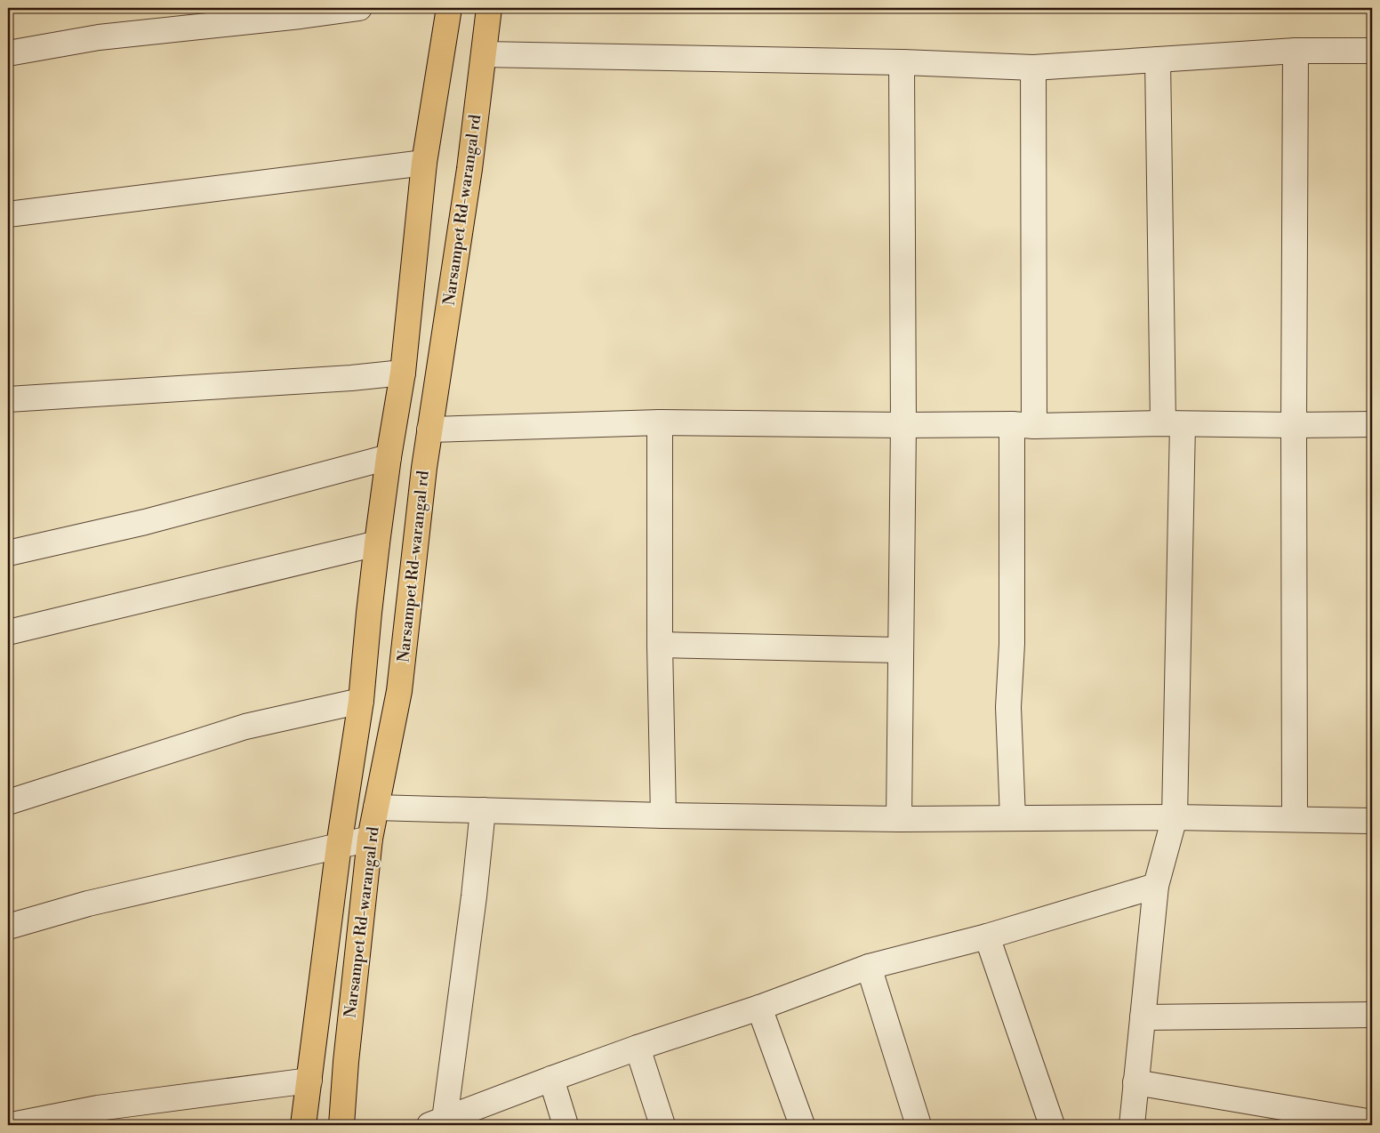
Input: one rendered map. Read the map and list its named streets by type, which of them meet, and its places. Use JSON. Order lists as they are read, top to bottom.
{
  "streets": {
    "main road": ["Narsampet Rd-warangal rd"]
  }
}
